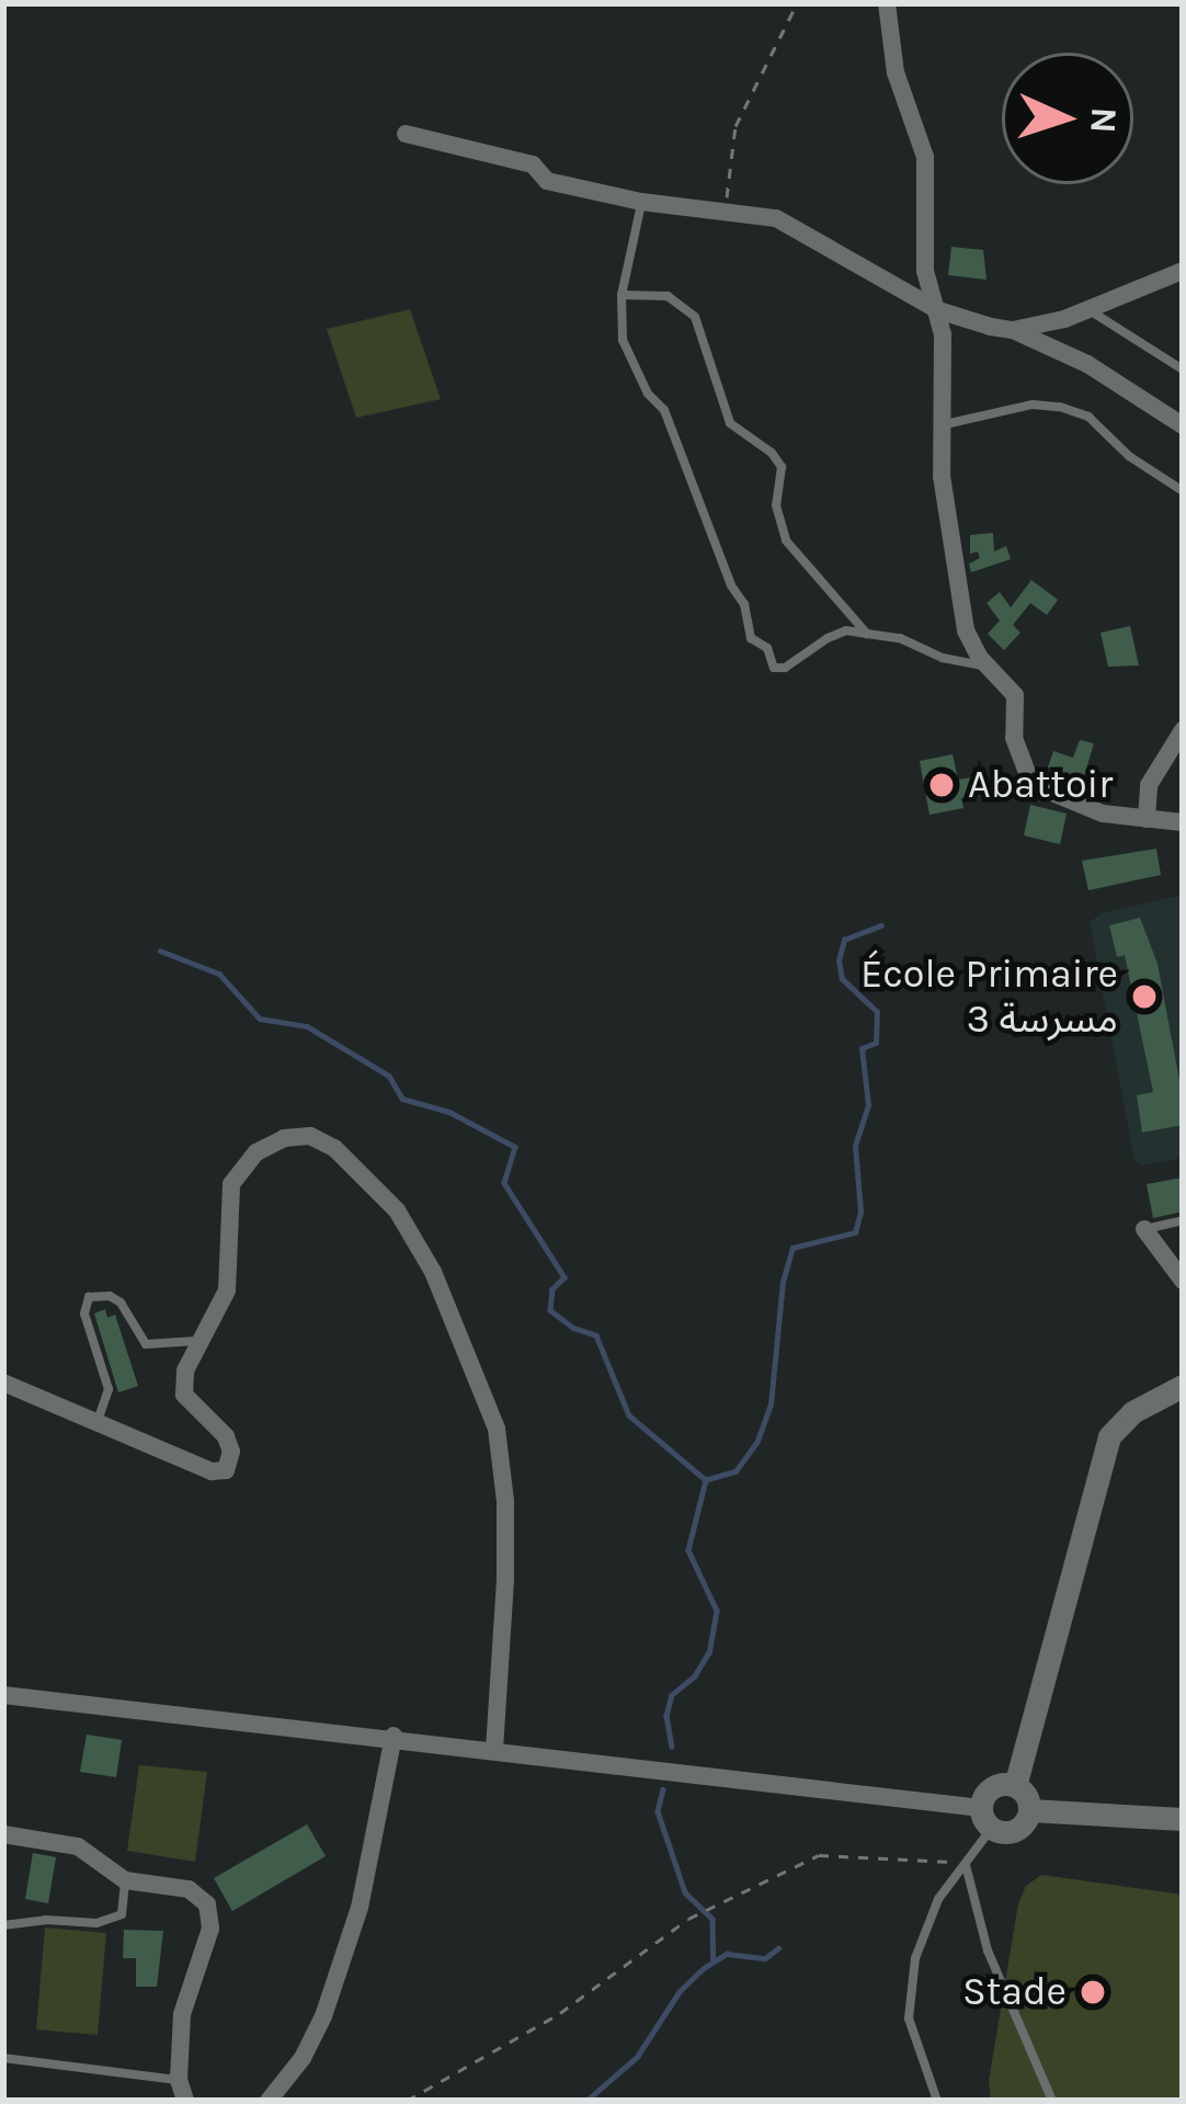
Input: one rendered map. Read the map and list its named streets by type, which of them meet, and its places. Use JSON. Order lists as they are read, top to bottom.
{
  "places": ["Abattoir", "École Primaire 3 مسرسة", "Stade"],
  "north": "right"
}
